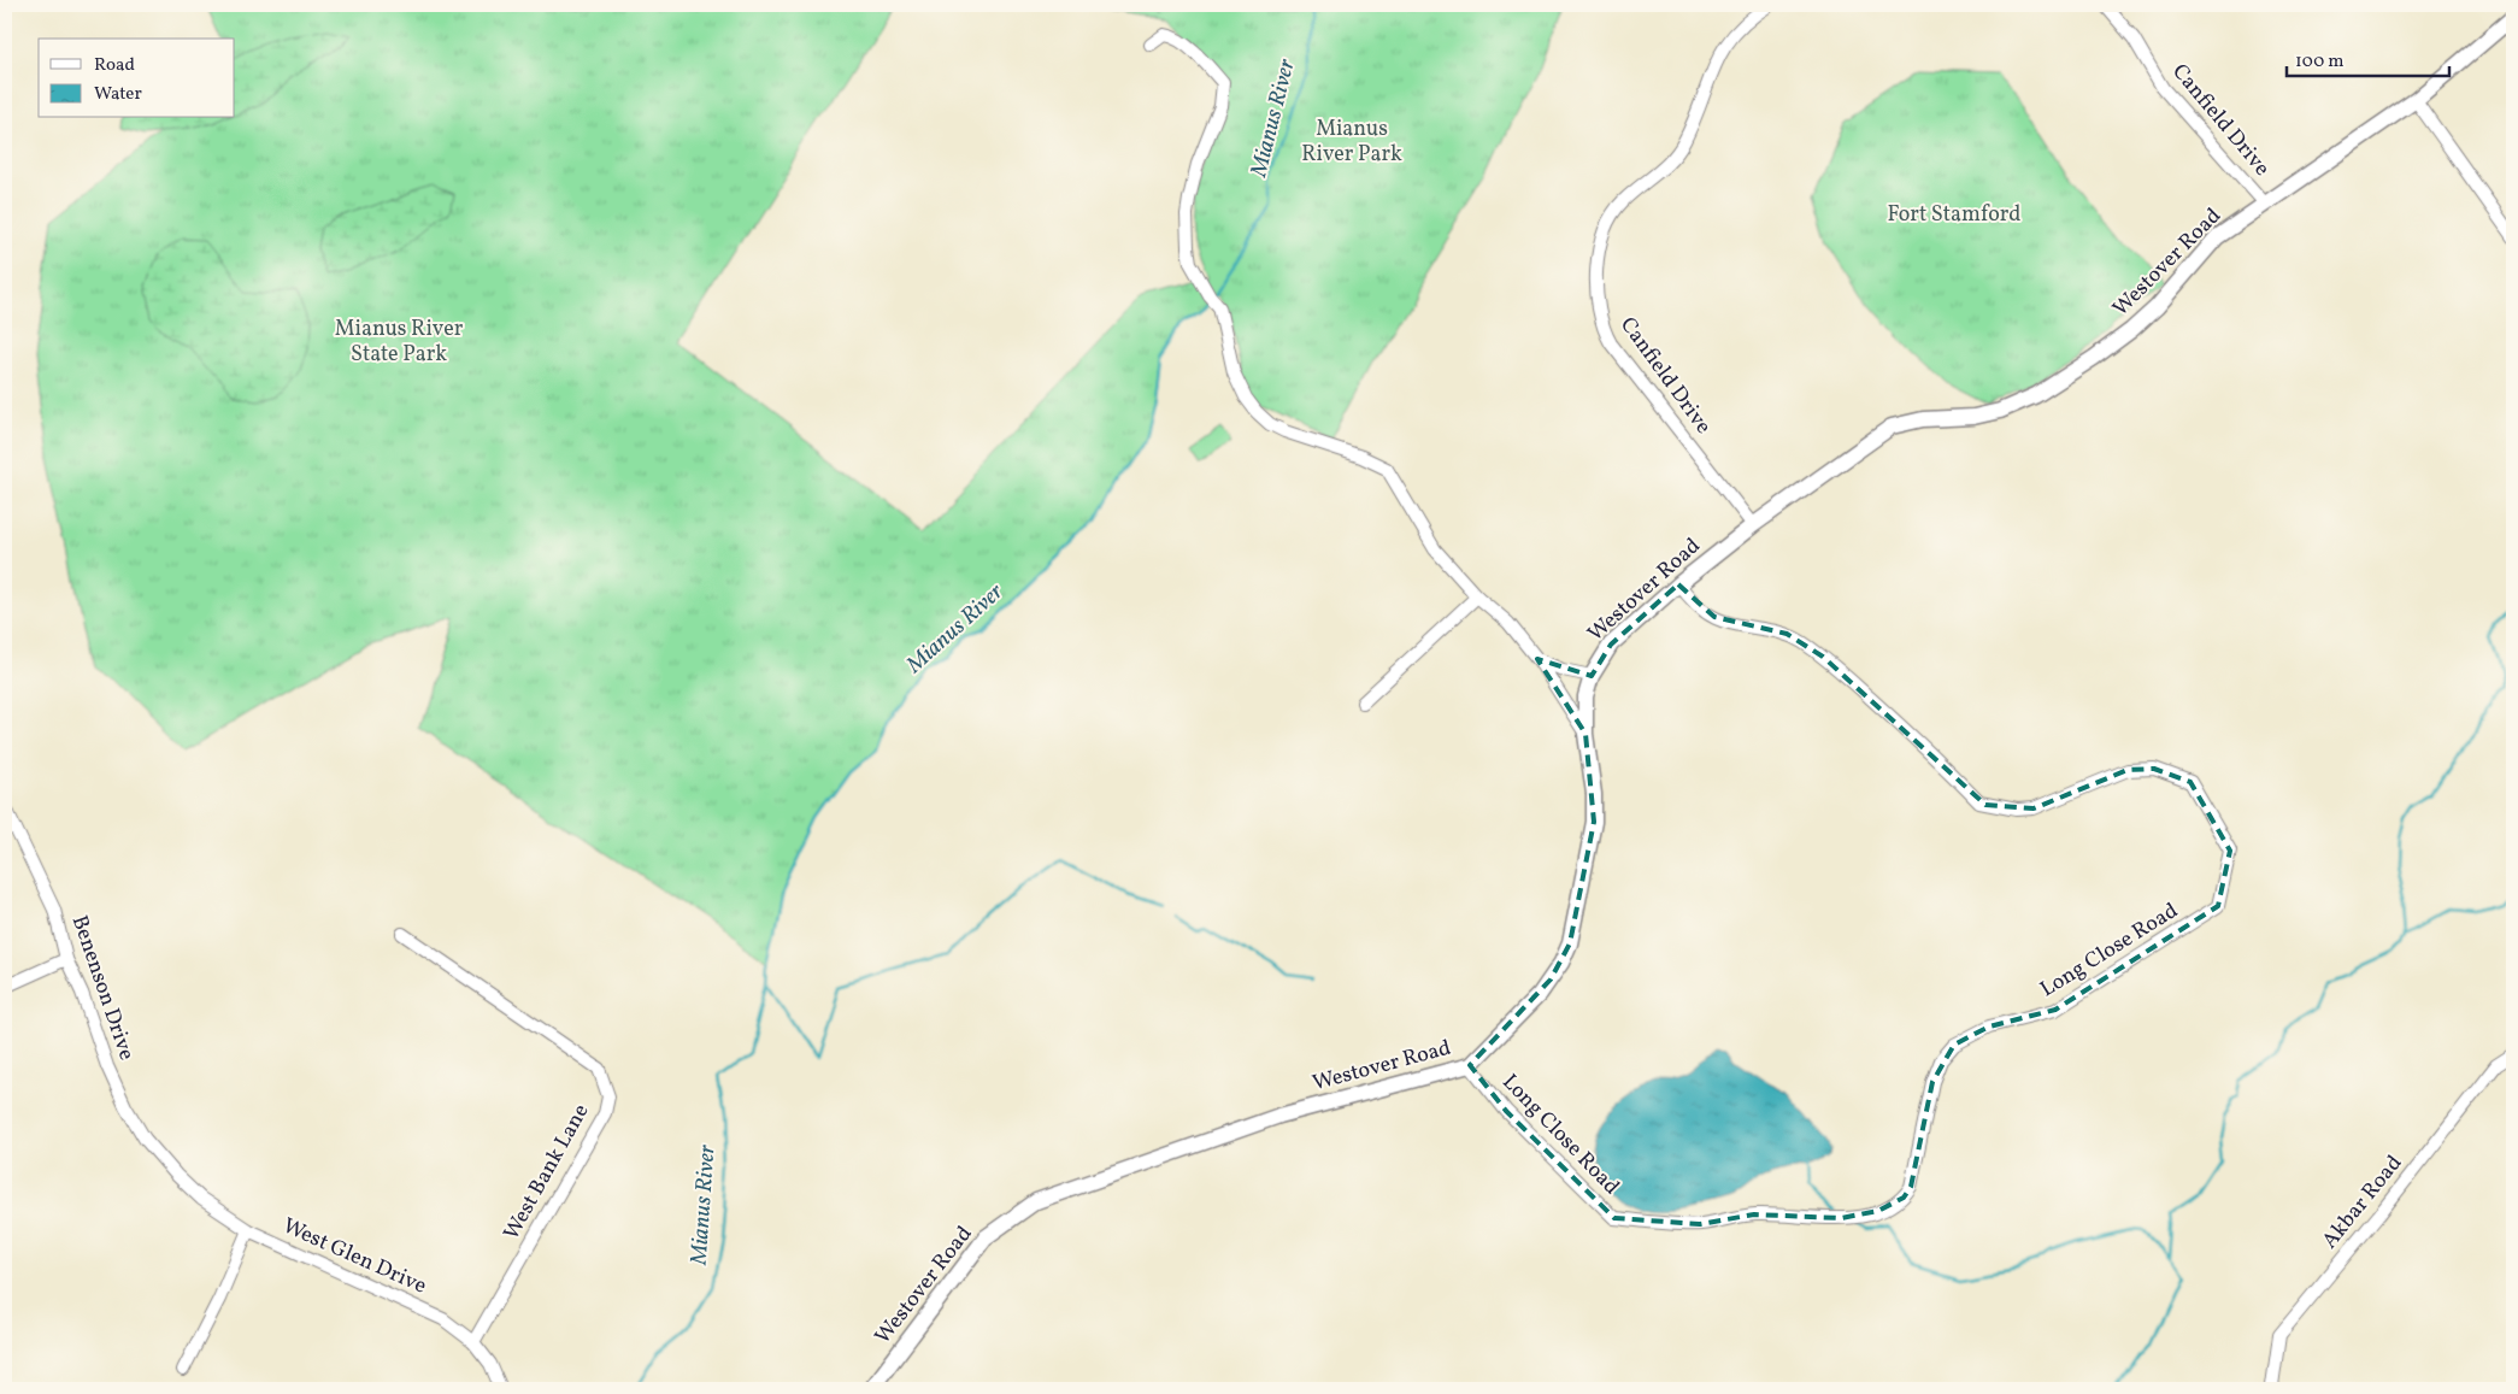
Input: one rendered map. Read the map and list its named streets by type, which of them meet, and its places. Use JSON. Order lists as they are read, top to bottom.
{
  "streets": {
    "street": [
      "Canfield Drive",
      "Westover Road",
      "Long Close Road",
      "Benenson Drive",
      "West Bank Lane",
      "Akbar Road",
      "West Glen Drive"
    ]
  },
  "crossings": [
    ["Canfield Drive", "Westover Road"],
    ["Westover Road", "Long Close Road"],
    ["Benenson Drive", "West Glen Drive"],
    ["West Bank Lane", "West Glen Drive"]
  ],
  "water": ["Mianus River"],
  "parks": ["Mianus River Park", "Fort Stamford", "Mianus River State Park"],
  "legend": ["Road", "Water"],
  "scale_bar": "100 m"
}
